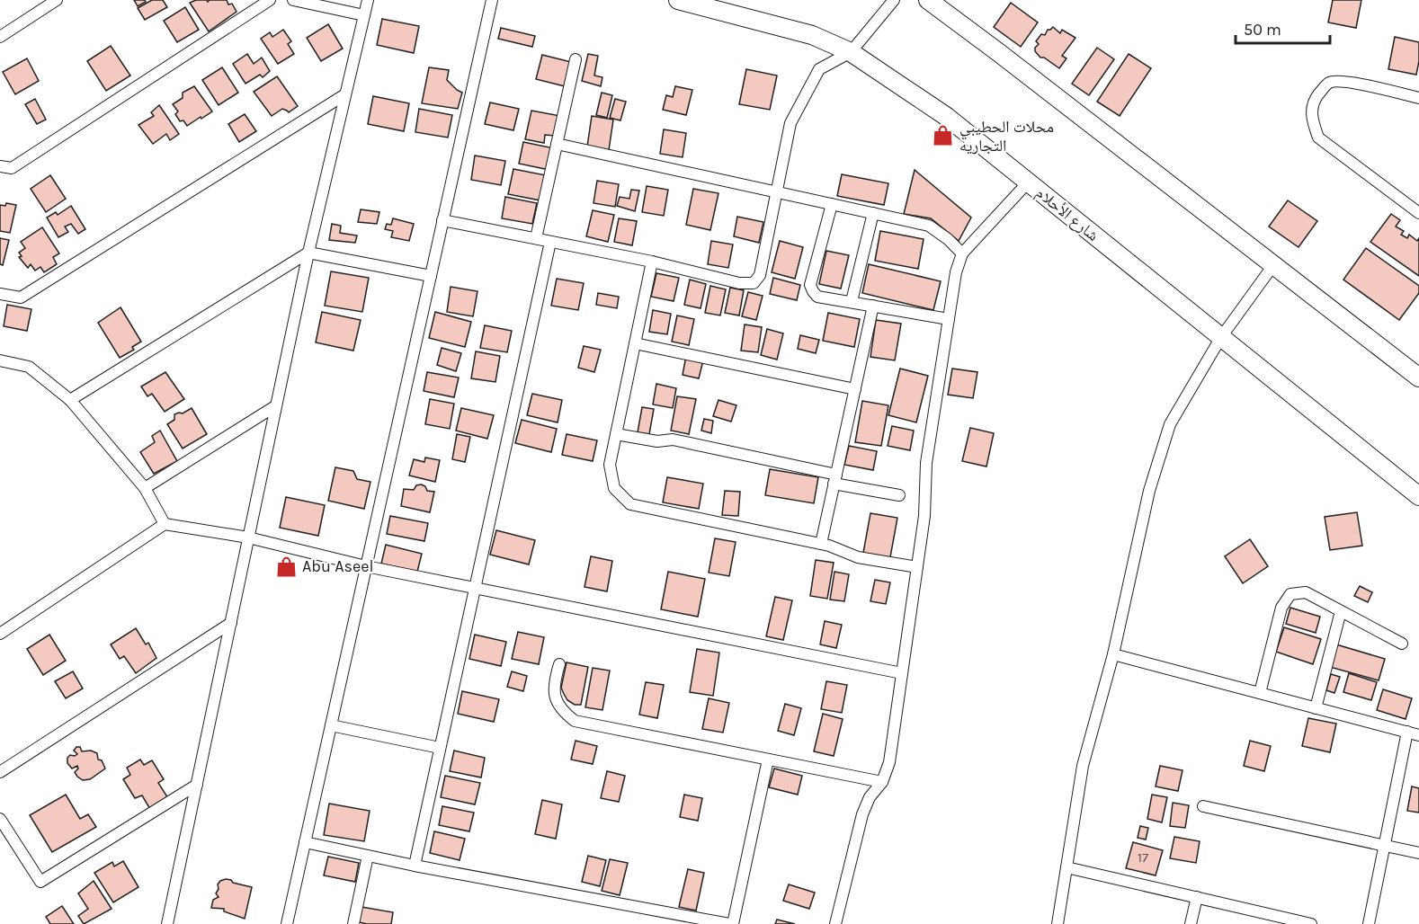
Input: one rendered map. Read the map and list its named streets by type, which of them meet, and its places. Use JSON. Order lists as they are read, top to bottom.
{
  "streets": {
    "main road": ["شارع الأحلام"]
  },
  "places": {
    "shop": ["محلات الحطيبي التجاريه", "Abu Aseel"]
  },
  "house_numbers": ["17"],
  "scale_bar": "50 m"
}
